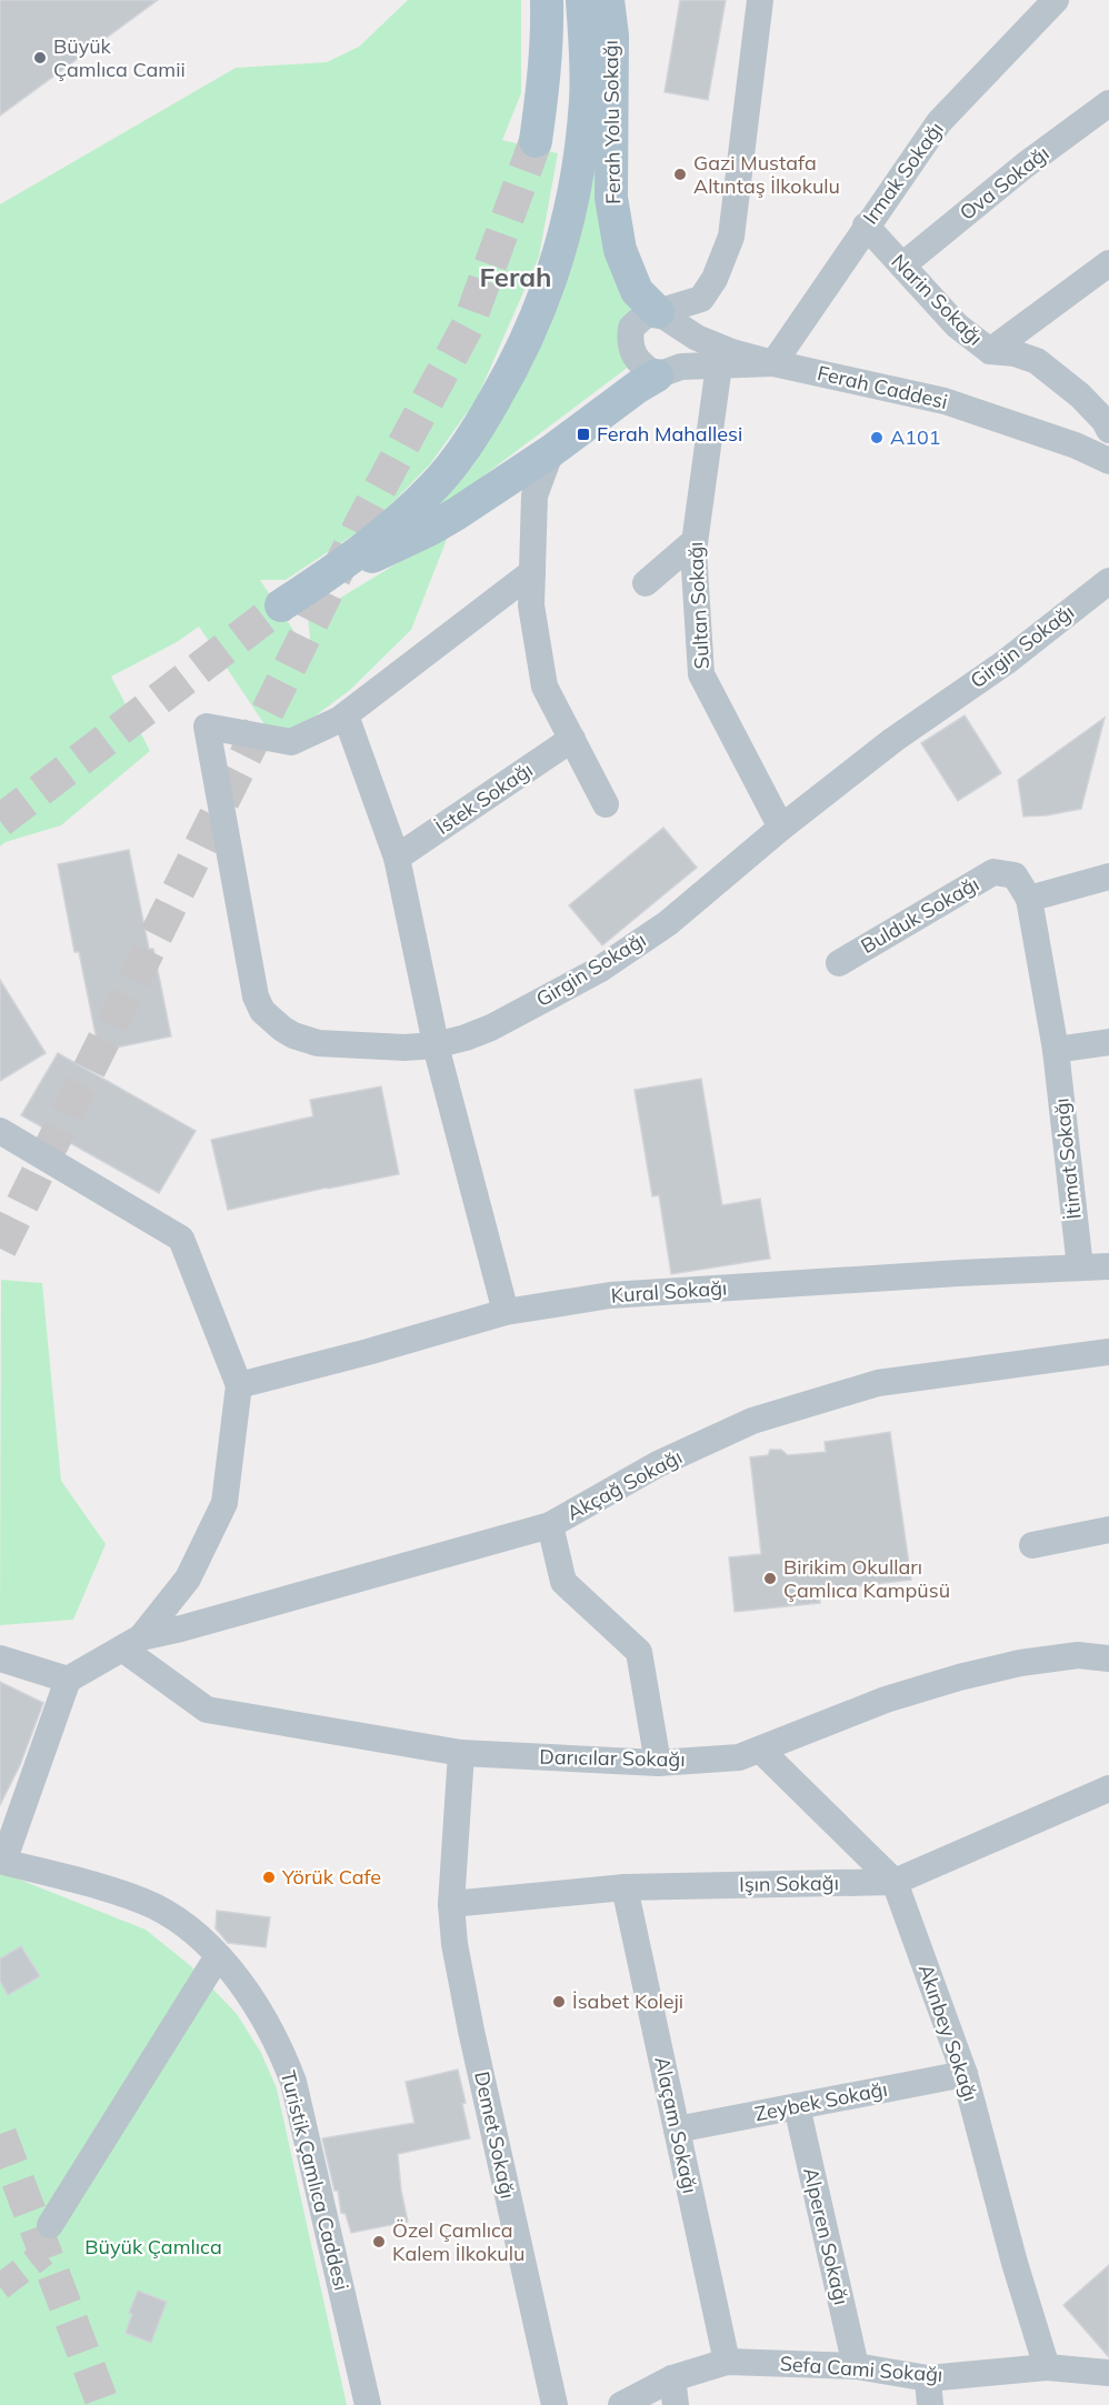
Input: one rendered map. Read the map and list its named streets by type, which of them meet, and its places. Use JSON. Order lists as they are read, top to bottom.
{
  "streets": {
    "main road": ["Ferah Yolu Sokağı"],
    "street": [
      "Irmak Sokağı",
      "Ova Sokağı",
      "Narin Sokağı",
      "Ferah Caddesi",
      "Sultan Sokağı",
      "Girgin Sokağı",
      "İstek Sokağı",
      "Bulduk Sokağı",
      "İtimat Sokağı",
      "Kural Sokağı",
      "Akçağ Sokağı",
      "Darıcılar Sokağı",
      "Işın Sokağı",
      "Akınbey Sokağı",
      "Zeybek Sokağı",
      "Alaçam Sokağı",
      "Demet Sokağı",
      "Turistik Çamlıca Caddesi",
      "Alperen Sokağı",
      "Sefa Cami Sokağı"
    ]
  },
  "crossings": [
    ["Ferah Yolu Sokağı", "Ferah Caddesi"],
    ["Irmak Sokağı", "Narin Sokağı"],
    ["Irmak Sokağı", "Ferah Caddesi"],
    ["Ova Sokağı", "Narin Sokağı"],
    ["Sultan Sokağı", "Girgin Sokağı"],
    ["Bulduk Sokağı", "İtimat Sokağı"],
    ["İtimat Sokağı", "Kural Sokağı"],
    ["Akçağ Sokağı", "Darıcılar Sokağı"],
    ["Darıcılar Sokağı", "Akınbey Sokağı"],
    ["Darıcılar Sokağı", "Demet Sokağı"],
    ["Işın Sokağı", "Akınbey Sokağı"],
    ["Işın Sokağı", "Alaçam Sokağı"],
    ["Işın Sokağı", "Demet Sokağı"],
    ["Akınbey Sokağı", "Zeybek Sokağı"],
    ["Akınbey Sokağı", "Sefa Cami Sokağı"],
    ["Zeybek Sokağı", "Alaçam Sokağı"],
    ["Zeybek Sokağı", "Alperen Sokağı"],
    ["Alaçam Sokağı", "Sefa Cami Sokağı"],
    ["Alperen Sokağı", "Sefa Cami Sokağı"]
  ],
  "districts": ["Ferah"],
  "parks": ["Büyük Çamlıca"],
  "places": {
    "other": [
      "Büyük Çamlıca Camii",
      "Gazi Mustafa Altıntaş İlkokulu",
      "A101",
      "Birikim Okulları Çamlıca Kampüsü",
      "Yörük Cafe",
      "İsabet Koleji",
      "Özel Çamlıca Kalem İlkokulu"
    ],
    "transit": ["Ferah Mahallesi"]
  }
}
